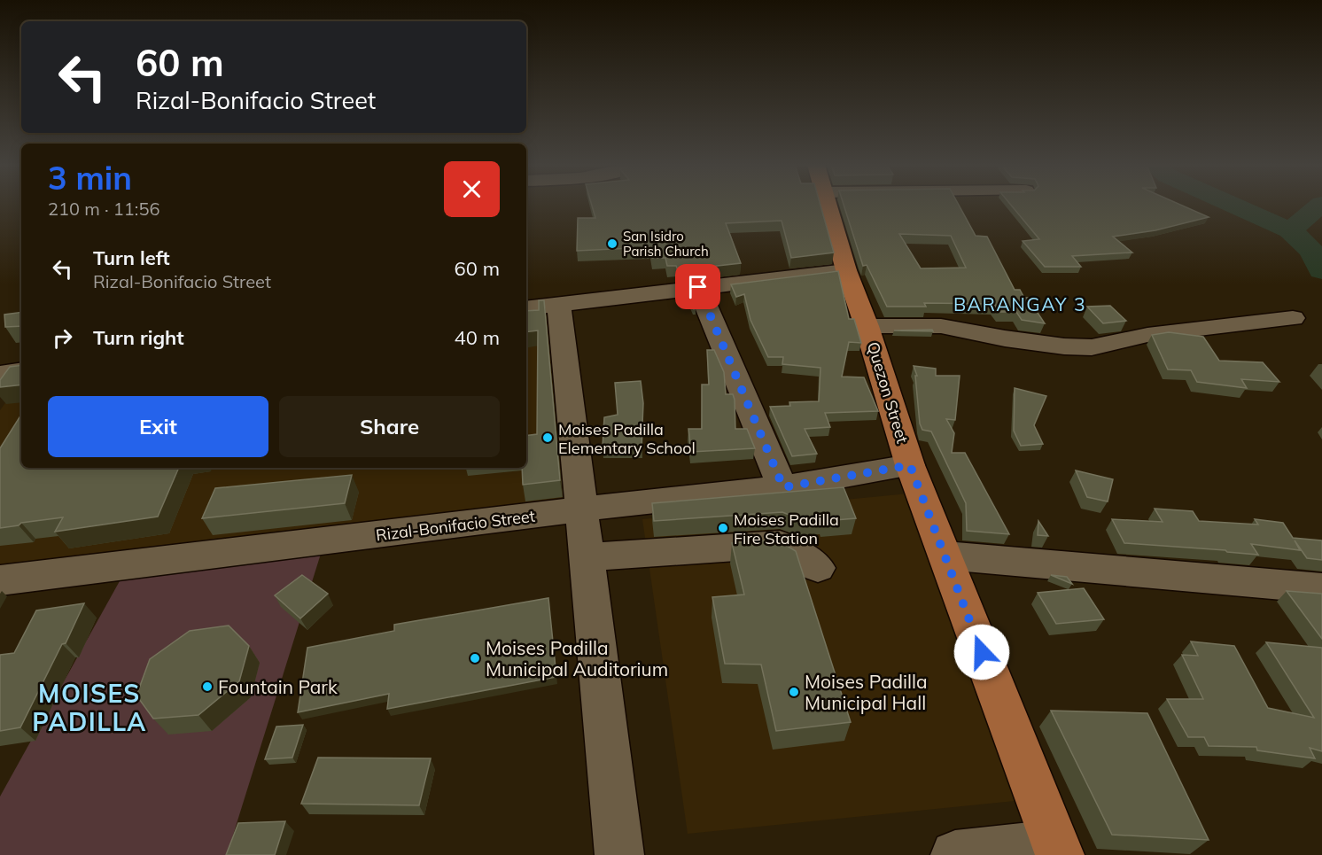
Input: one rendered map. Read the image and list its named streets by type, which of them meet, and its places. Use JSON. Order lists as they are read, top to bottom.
{
  "streets": {
    "main road": ["Quezon Street"],
    "street": ["Rizal-Bonifacio Street"]
  },
  "crossings": [
    ["Quezon Street", "Rizal-Bonifacio Street"]
  ],
  "districts": ["BARANGAY 3", "MOISES PADILLA"],
  "places": [
    "San Isidro Parish Church",
    "Moises Padilla Elementary School",
    "Moises Padilla Fire Station",
    "Moises Padilla Municipal Auditorium",
    "Fountain Park",
    "Moises Padilla Municipal Hall"
  ],
  "page": {
    "turn": ["60 m", "Rizal-Bonifacio Street"],
    "heading": ["3 min", "210 m · 11:56"],
    "list": [
      {
        "name": "Turn left",
        "note": "Rizal-Bonifacio Street",
        "value": "60 m"
      },
      {
        "name": "Turn right",
        "value": "40 m"
      }
    ],
    "buttons": ["Exit", "Share"]
  }
}
